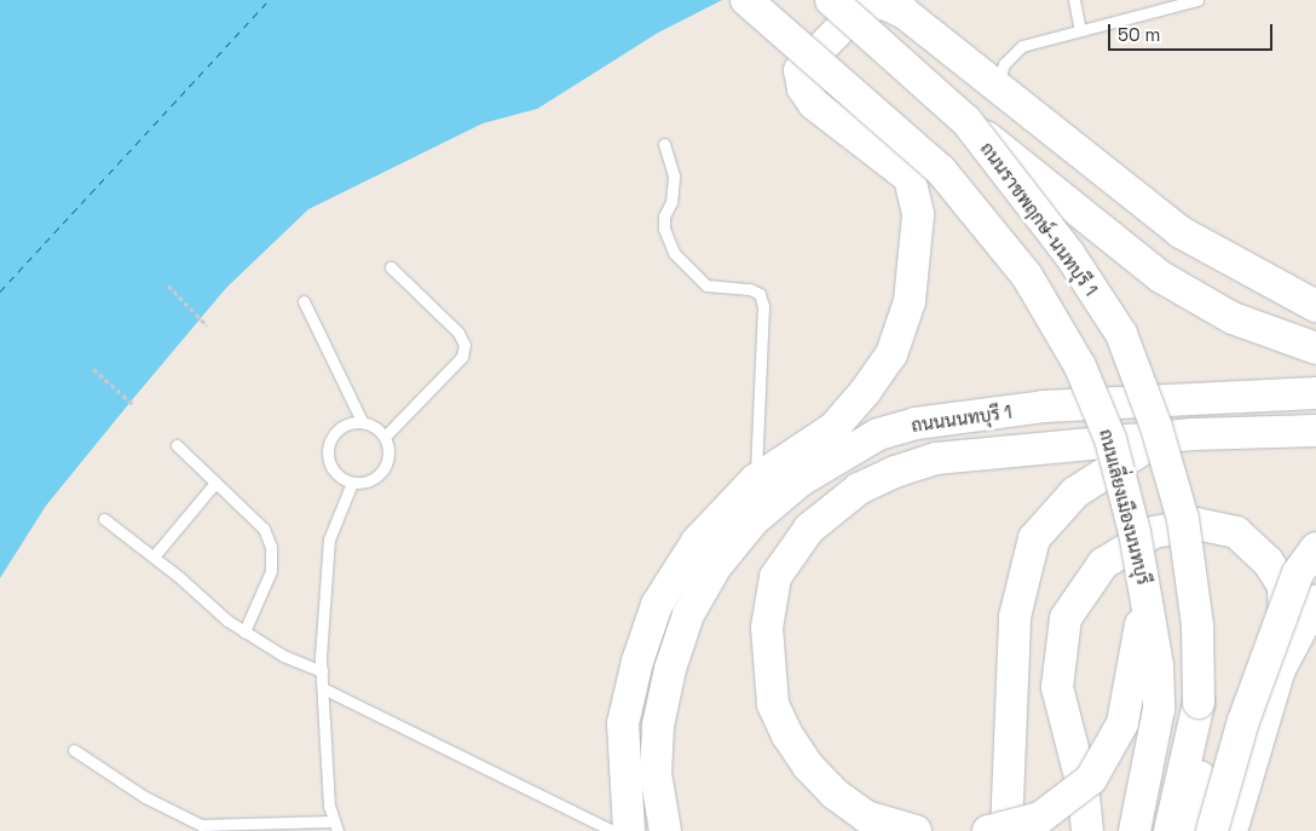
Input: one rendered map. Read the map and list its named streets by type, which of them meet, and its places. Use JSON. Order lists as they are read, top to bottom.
{
  "streets": {
    "main road": ["ถนนราชพฤกษ์-นนทบุรี 1", "ถนนนนทบุรี 1", "ถนนเลี่ยงเมืองนนทบุรี"]
  },
  "scale_bar": "50 m"
}
